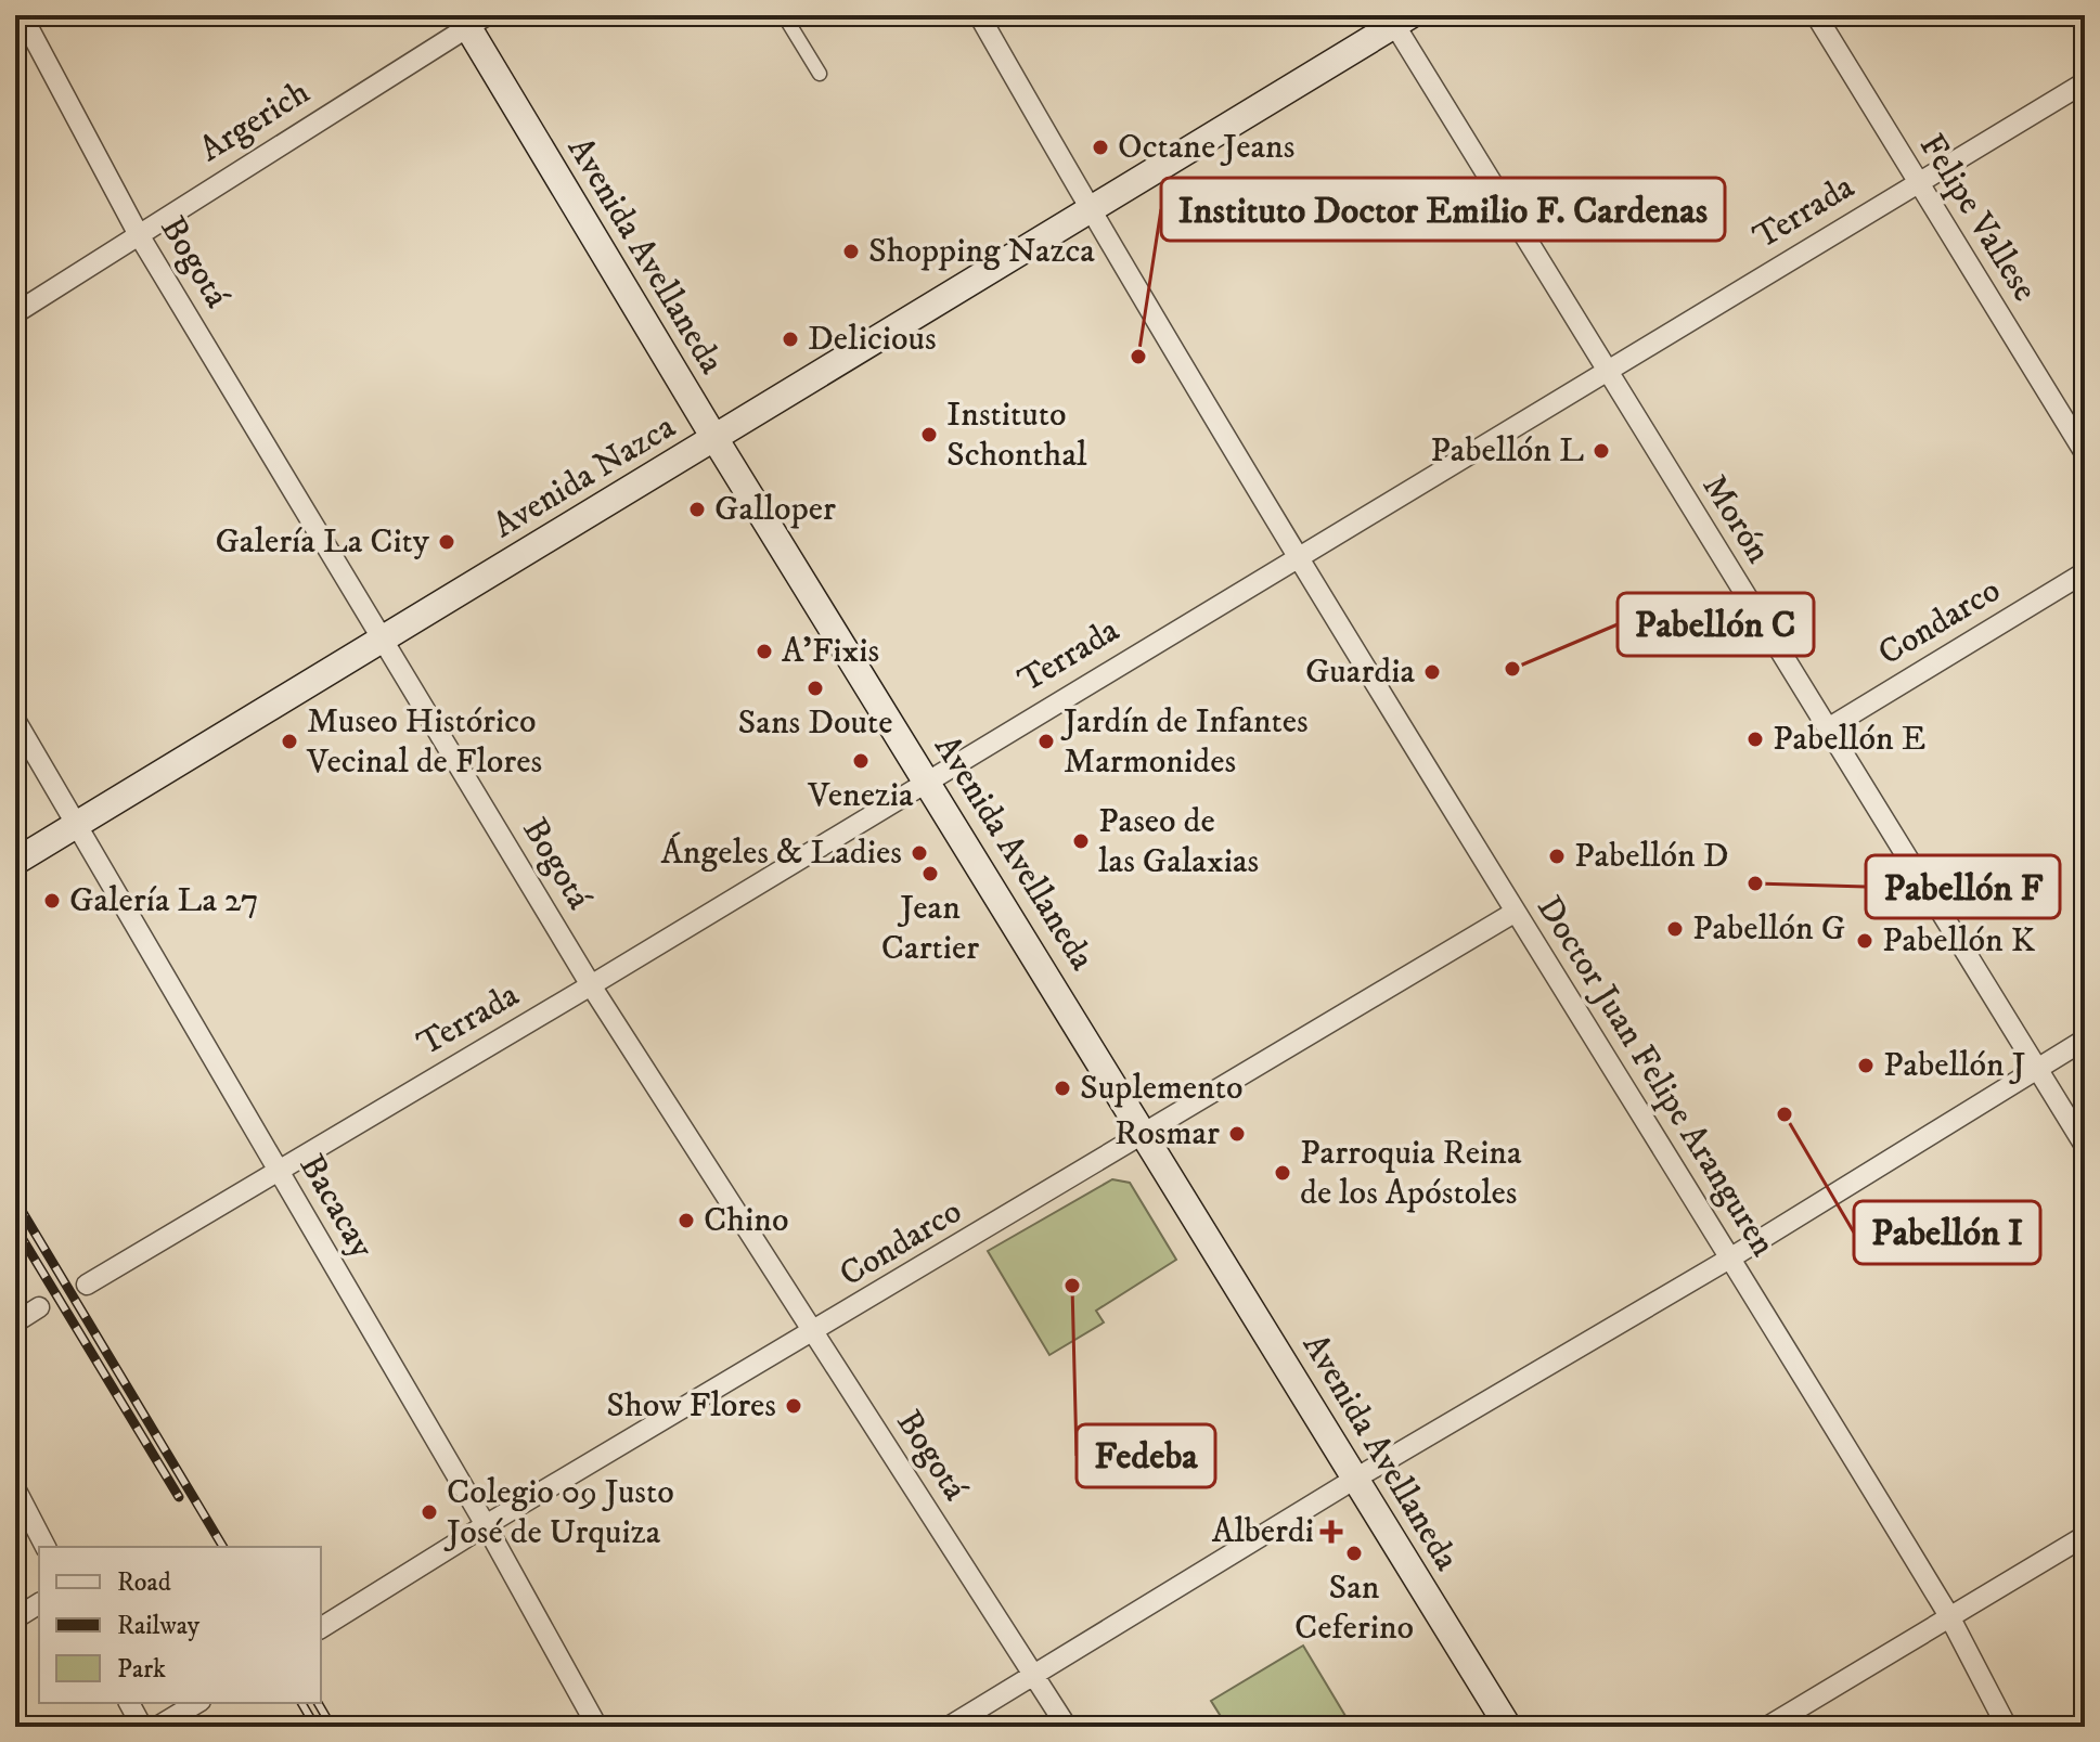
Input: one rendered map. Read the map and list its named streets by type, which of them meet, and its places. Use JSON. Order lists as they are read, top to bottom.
{
  "streets": {
    "main road": ["Avenida Avellaneda", "Avenida Nazca"],
    "street": [
      "Argerich",
      "Terrada",
      "Felipe Vallese",
      "Bogotá",
      "Morón",
      "Condarco",
      "Doctor Juan Felipe Aranguren",
      "Bacacay"
    ]
  },
  "crossings": [
    ["Argerich", "Avenida Avellaneda"],
    ["Argerich", "Bogotá"],
    ["Terrada", "Felipe Vallese"],
    ["Terrada", "Avenida Avellaneda"],
    ["Terrada", "Bogotá"],
    ["Terrada", "Morón"],
    ["Terrada", "Doctor Juan Felipe Aranguren"],
    ["Terrada", "Bacacay"],
    ["Avenida Avellaneda", "Avenida Nazca"],
    ["Avenida Avellaneda", "Condarco"],
    ["Bogotá", "Avenida Nazca"],
    ["Bogotá", "Condarco"],
    ["Avenida Nazca", "Morón"],
    ["Avenida Nazca", "Doctor Juan Felipe Aranguren"],
    ["Avenida Nazca", "Bacacay"],
    ["Morón", "Condarco"],
    ["Condarco", "Doctor Juan Felipe Aranguren"],
    ["Condarco", "Bacacay"]
  ],
  "places": {
    "other": [
      "Octane Jeans",
      "Shopping Nazca",
      "Delicious",
      "Instituto Doctor Emilio F. Cardenas",
      "Instituto Schonthal",
      "Pabellón L",
      "Galloper",
      "Galería La City",
      "A'Fixis",
      "Pabellón C",
      "Guardia",
      "Sans Doute",
      "Pabellón E",
      "Museo Histórico Vecinal de Flores",
      "Jardín de Infantes Marmonides",
      "Venezia",
      "Paseo de las Galaxias",
      "Ángeles & Ladies",
      "Pabellón D",
      "Jean Cartier",
      "Pabellón F",
      "Galería La 27",
      "Pabellón G",
      "Pabellón K",
      "Pabellón J",
      "Suplemento",
      "Pabellón I",
      "Rosmar",
      "Parroquia Reina de los Apóstoles",
      "Chino",
      "Fedeba",
      "Show Flores",
      "Colegio 09 Justo José de Urquiza",
      "San Ceferino"
    ],
    "health": ["Alberdi"]
  },
  "legend": ["Road", "Railway", "Park"]
}
